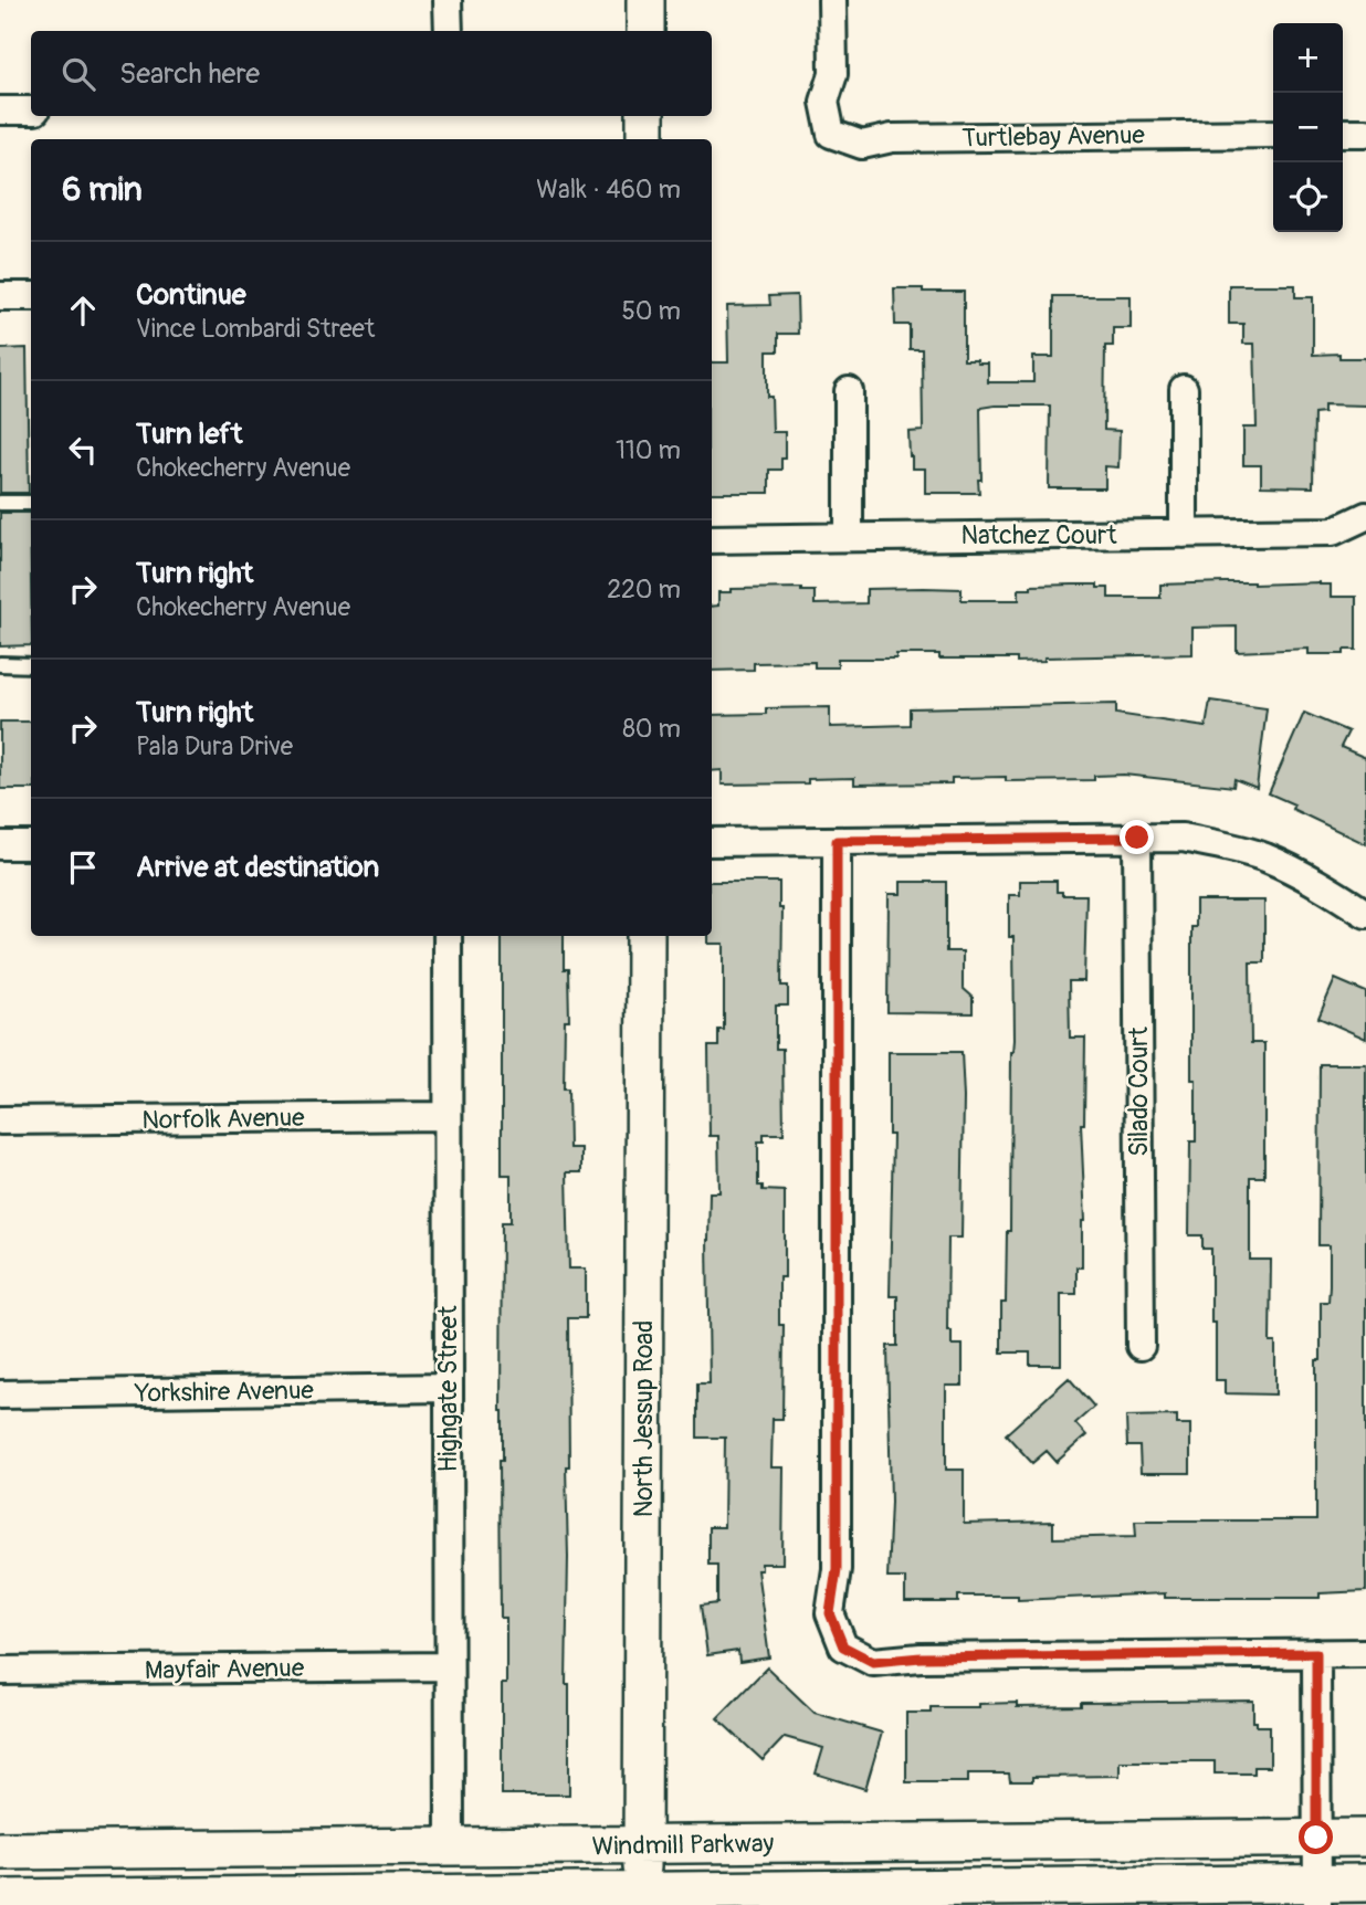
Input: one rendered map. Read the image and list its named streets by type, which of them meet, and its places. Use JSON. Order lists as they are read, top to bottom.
{
  "streets": {
    "main road": ["North Jessup Road", "Windmill Parkway"],
    "street": [
      "Turtlebay Avenue",
      "Natchez Court",
      "Silado Court",
      "Norfolk Avenue",
      "Highgate Street",
      "Yorkshire Avenue",
      "Mayfair Avenue"
    ]
  },
  "crossings": [
    ["Norfolk Avenue", "Highgate Street"],
    ["Highgate Street", "Yorkshire Avenue"],
    ["Highgate Street", "Mayfair Avenue"],
    ["Highgate Street", "Windmill Parkway"],
    ["North Jessup Road", "Windmill Parkway"]
  ],
  "page": {
    "map_buttons": ["+", "−"],
    "search": "Search here",
    "heading": ["6 min", "Walk · 460 m"],
    "list": [
      ["Continue", "Vince Lombardi Street", "50 m"],
      ["Turn left", "Chokecherry Avenue", "110 m"],
      ["Turn right", "Chokecherry Avenue", "220 m"],
      ["Turn right", "Pala Dura Drive", "80 m"],
      "Arrive at destination"
    ]
  }
}
